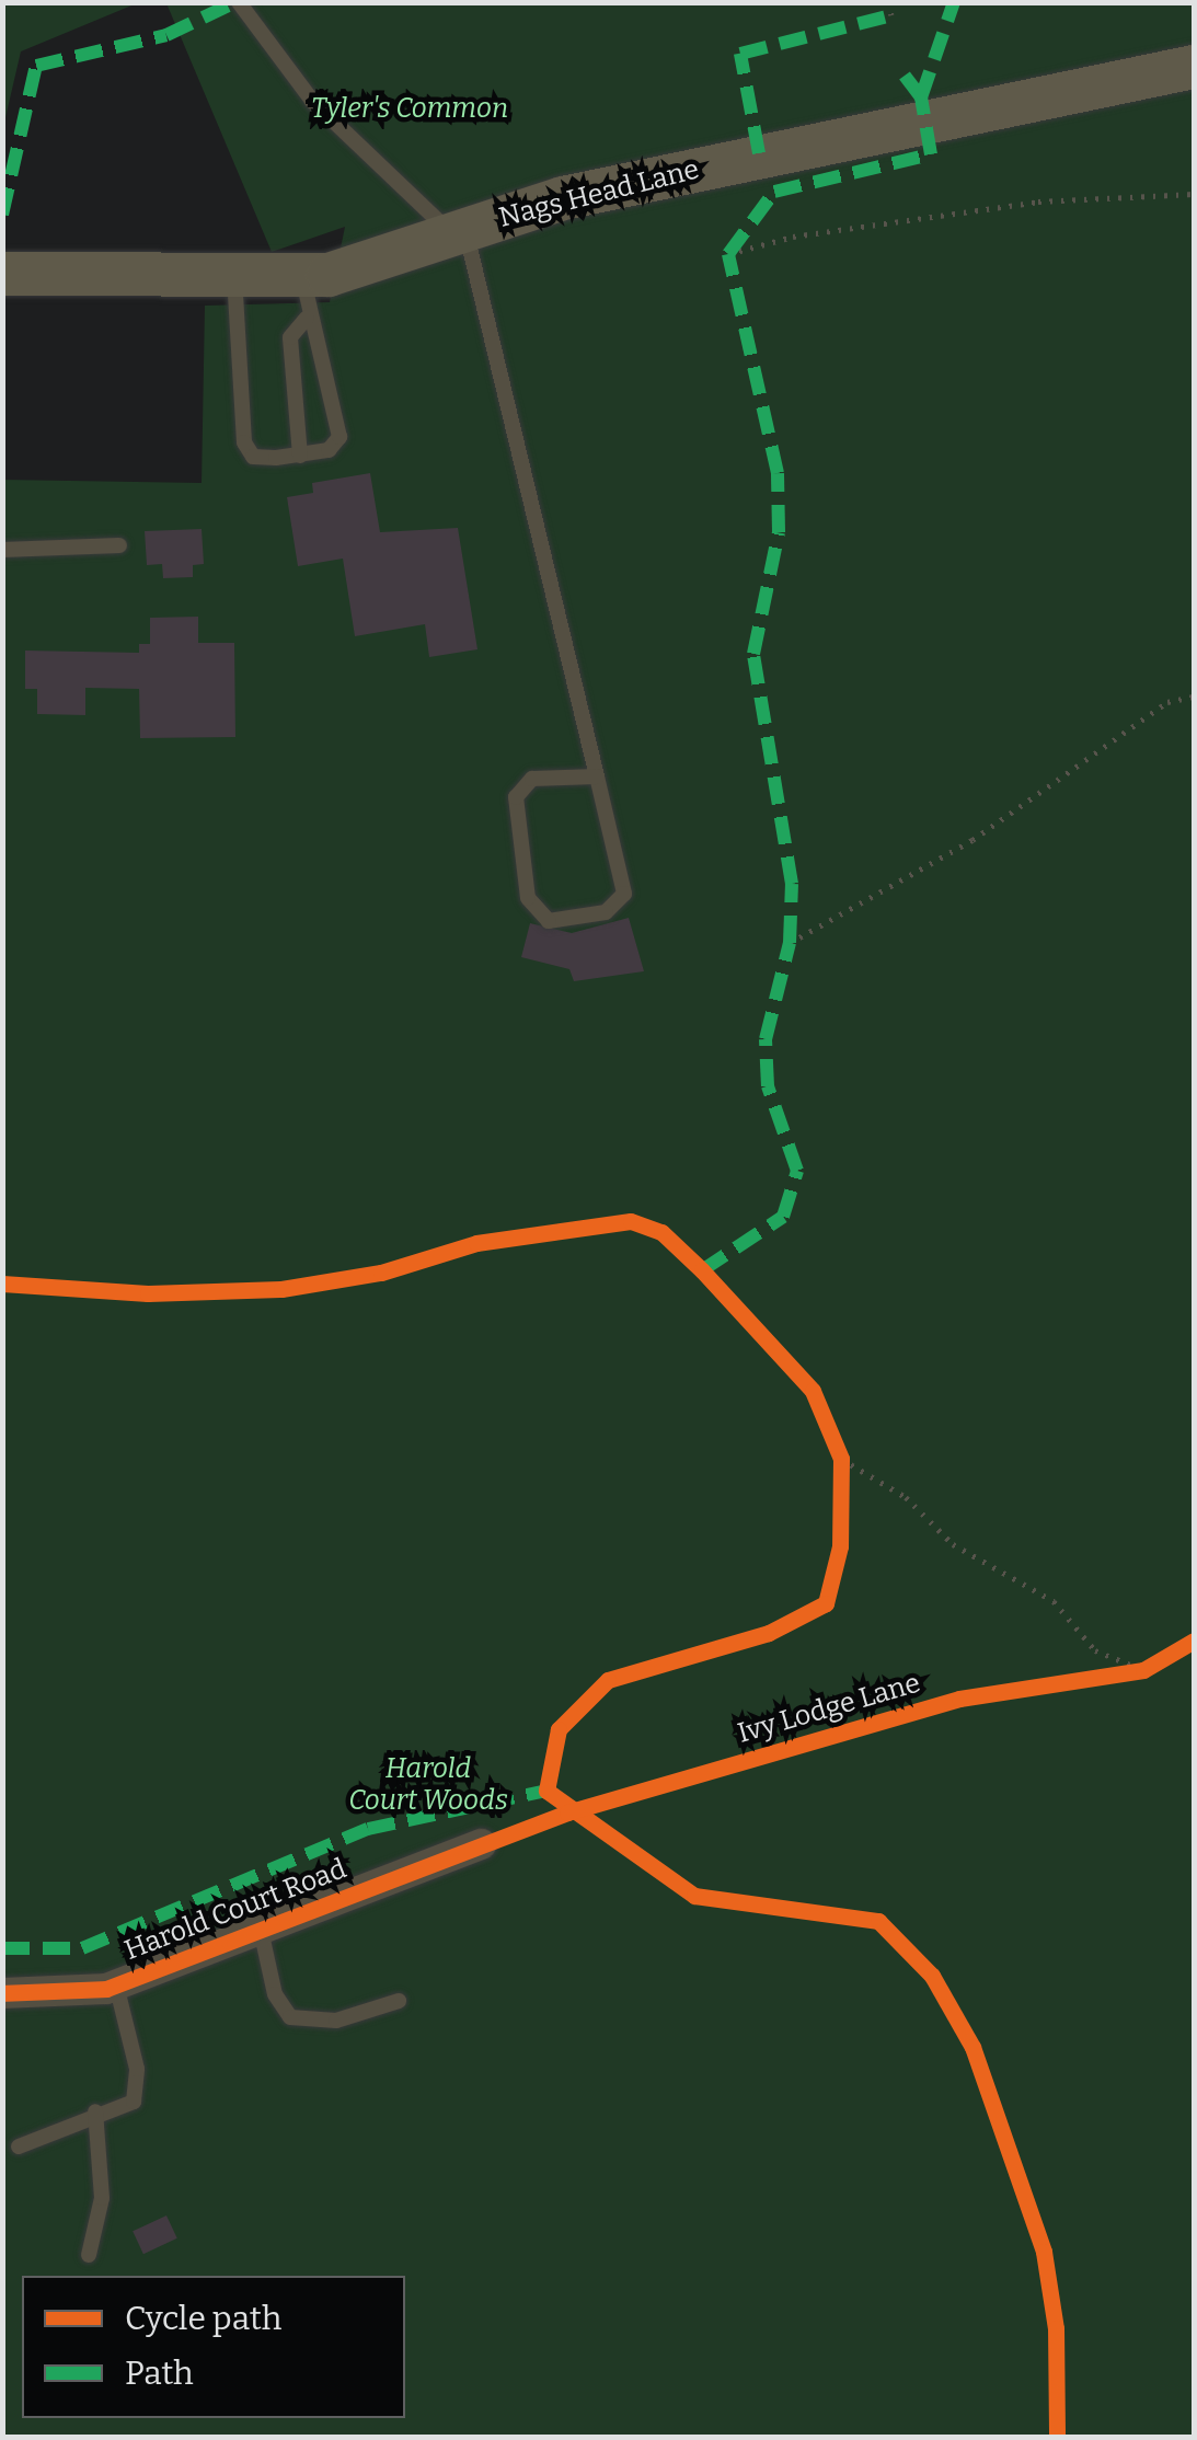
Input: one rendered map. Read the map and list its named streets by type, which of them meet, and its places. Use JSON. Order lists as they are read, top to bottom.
{
  "streets": {
    "street": ["Nags Head Lane", "Harold Court Road"],
    "cycle path": ["Ivy Lodge Lane"]
  },
  "parks": ["Tyler's Common", "Harold Court Woods"],
  "legend": ["Cycle path", "Path"]
}
